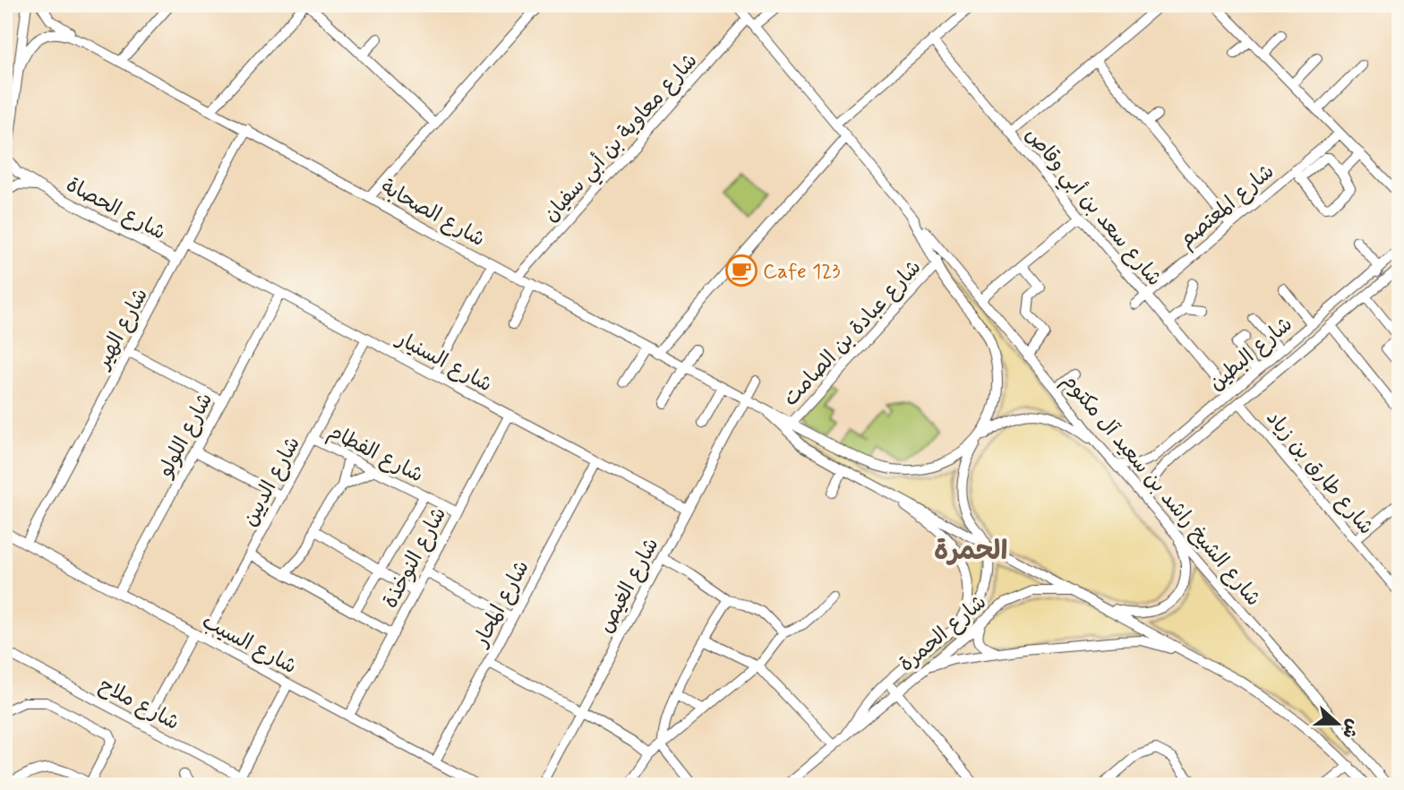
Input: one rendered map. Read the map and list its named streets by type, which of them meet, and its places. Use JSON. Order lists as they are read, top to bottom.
{
  "streets": {
    "street": [
      "شارع معاوية بن أبي سفيان",
      "شارع المعتصم",
      "شارع سعد بن أبي وقاص",
      "شارع الحصاة",
      "شارع الصحابة",
      "شارع الهير",
      "شارع عبادة بن الصامت",
      "شارع البطين",
      "شارع السنيار",
      "شارع اللولو",
      "شارع الفطام",
      "شارع طارق بن زياد",
      "شارع الديين",
      "شارع الشيخ راشد بن سعيد آل مكتوم",
      "شارع النوخذة",
      "شارع الغيص",
      "شارع المحار",
      "شارع الحمرة",
      "شارع السيب",
      "شارع ملاح"
    ]
  },
  "crossings": [
    ["شارع معاوية بن أبي سفيان", "شارع الصحابة"],
    ["شارع معاوية بن أبي سفيان", "شارع الشيخ راشد بن سعيد آل مكتوم"],
    ["شارع المعتصم", "شارع سعد بن أبي وقاص"],
    ["شارع سعد بن أبي وقاص", "شارع البطين"],
    ["شارع الحصاة", "شارع الهير"],
    ["شارع الصحابة", "شارع الهير"],
    ["شارع الصحابة", "شارع الشيخ راشد بن سعيد آل مكتوم"],
    ["شارع الصحابة", "شارع الغيص"],
    ["شارع الهير", "شارع السنيار"],
    ["شارع الهير", "شارع السيب"],
    ["شارع عبادة بن الصامت", "شارع الشيخ راشد بن سعيد آل مكتوم"],
    ["شارع البطين", "شارع طارق بن زياد"],
    ["شارع البطين", "شارع الشيخ راشد بن سعيد آل مكتوم"],
    ["شارع السنيار", "شارع اللولو"],
    ["شارع السنيار", "شارع الديين"],
    ["شارع السنيار", "شارع النوخذة"],
    ["شارع السنيار", "شارع الغيص"],
    ["شارع السنيار", "شارع المحار"],
    ["شارع اللولو", "شارع السيب"],
    ["شارع الفطام", "شارع الديين"],
    ["شارع الفطام", "شارع النوخذة"],
    ["شارع الديين", "شارع السيب"],
    ["شارع النوخذة", "شارع السيب"],
    ["شارع المحار", "شارع السيب"]
  ],
  "districts": ["الحمرة"],
  "places": {
    "cafe": ["Cafe 123"]
  },
  "north": "right"
}
